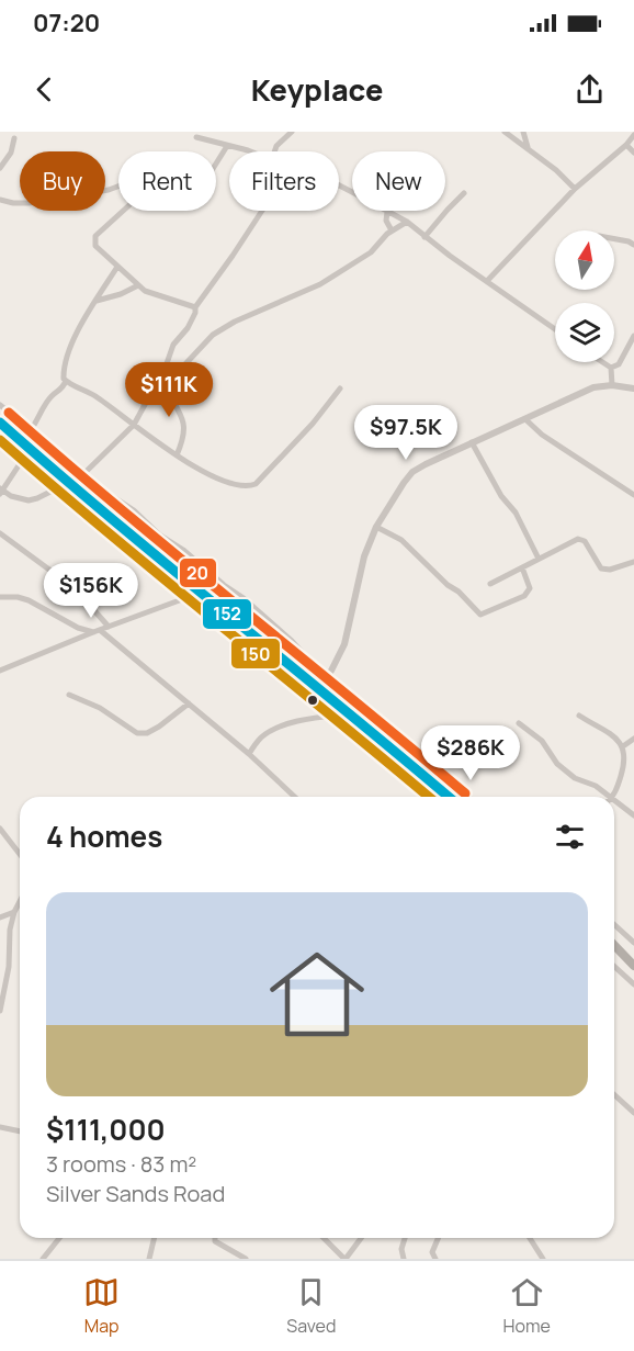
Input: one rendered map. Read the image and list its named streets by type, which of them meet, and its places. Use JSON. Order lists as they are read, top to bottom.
{
  "lines": ["transit line 20", "transit line 152", "transit line 150"],
  "north": "top",
  "page": {
    "status": "07:20",
    "header": "Keyplace",
    "chip": [
      "Buy",
      "Rent",
      "Filters",
      "New"
    ],
    "price": [
      "$111K",
      "$97.5K",
      "$156K",
      "$286K"
    ],
    "heading": "4 homes",
    "list": [
      {
        "name": "$111,000",
        "note": "3 rooms · 83 m² · Silver Sands Road"
      }
    ],
    "tabs": ["Map", "Saved", "Home"]
  }
}
